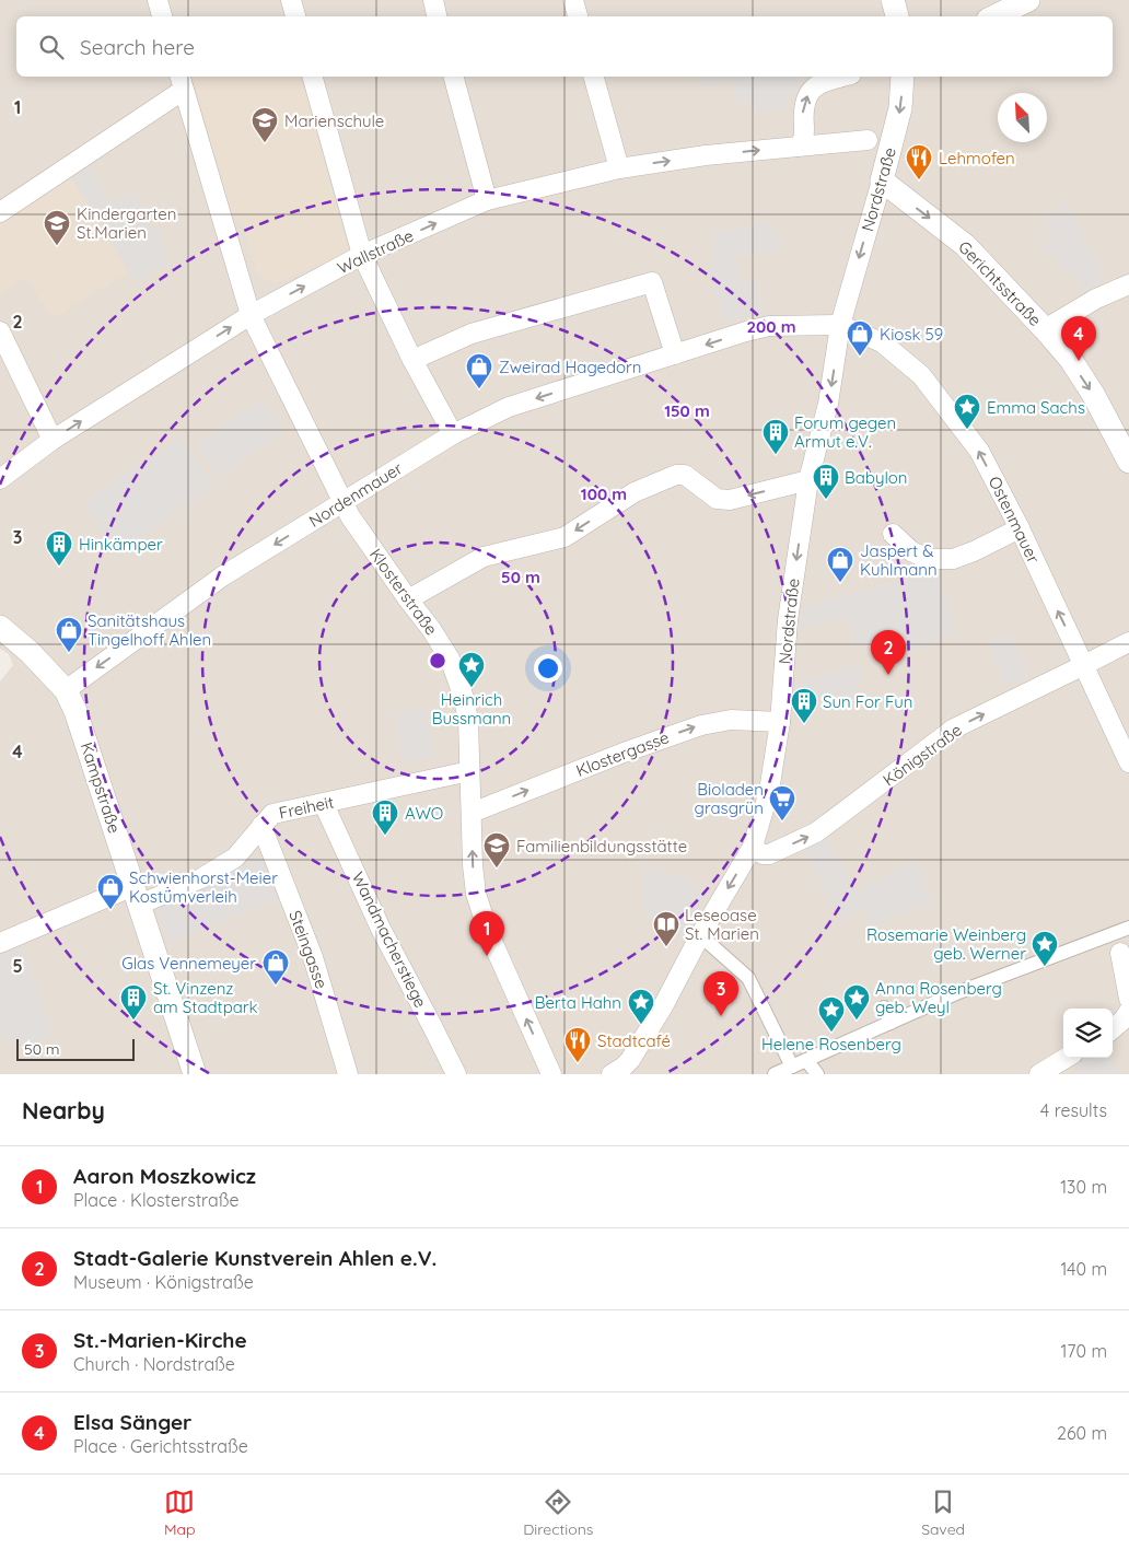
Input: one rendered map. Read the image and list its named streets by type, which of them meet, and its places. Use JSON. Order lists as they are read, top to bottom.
{
  "streets": {
    "street": [
      "Nordstraße",
      "Wallstraße",
      "Gerichtsstraße",
      "Nordenmauer",
      "Ostenmauer",
      "Klosterstraße",
      "Klostergasse",
      "Königstraße",
      "Kampstraße",
      "Freiheit",
      "Wandmacherstiege",
      "Steingasse"
    ]
  },
  "crossings": [
    ["Nordstraße", "Gerichtsstraße"],
    ["Nordstraße", "Nordenmauer"],
    ["Nordstraße", "Ostenmauer"],
    ["Nordstraße", "Klostergasse"],
    ["Nordstraße", "Königstraße"],
    ["Wallstraße", "Klosterstraße"],
    ["Nordenmauer", "Ostenmauer"],
    ["Nordenmauer", "Klosterstraße"],
    ["Nordenmauer", "Kampstraße"],
    ["Ostenmauer", "Königstraße"],
    ["Klosterstraße", "Klostergasse"],
    ["Klosterstraße", "Freiheit"],
    ["Kampstraße", "Freiheit"],
    ["Freiheit", "Wandmacherstiege"],
    ["Freiheit", "Steingasse"]
  ],
  "one_way": [
    "Nordstraße",
    "Wallstraße",
    "Gerichtsstraße",
    "Ostenmauer",
    "Klostergasse",
    "Königstraße"
  ],
  "places": {
    "school or university": ["Marienschule", "Kindergarten St.Marien", "Familienbildungsstätte"],
    "restaurant": ["Lehmofen", "Stadtcafé"],
    "shop": [
      "Kiosk 59",
      "Zweirad Hagedorn",
      "Jaspert & Kuhlmann",
      "Sanitätshaus Tingelhoff Ahlen",
      "Schwienhorst-Meier Kostümverleih",
      "Glas Vennemeyer"
    ],
    "place": [
      "Emma Sachs",
      "Heinrich Bussmann",
      "Rosemarie Weinberg geb. Werner",
      "Anna Rosenberg geb. Weyl",
      "Berta Hahn",
      "Helene Rosenberg"
    ],
    "building": [
      "Forum gegen Armut e.V.",
      "Babylon",
      "Hinkämper",
      "Sun For Fun",
      "AWO",
      "St. Vinzenz am Stadtpark"
    ],
    "supermarket": ["Bioladen grasgrün"],
    "library": ["Leseoase St. Marien"]
  },
  "scale_bar": "50 m",
  "north": "top left",
  "page": {
    "search": "Search here",
    "pins": [
      "4",
      "2",
      "1",
      "3"
    ],
    "scale": "50 m",
    "heading": ["Nearby", "4 results"],
    "list": [
      {
        "mark": "1",
        "name": "Aaron Moszkowicz",
        "note": "Place · Klosterstraße",
        "value": "130 m"
      },
      {
        "mark": "2",
        "name": "Stadt-Galerie Kunstverein Ahlen e.V.",
        "note": "Museum · Königstraße",
        "value": "140 m"
      },
      {
        "mark": "3",
        "name": "St.-Marien-Kirche",
        "note": "Church · Nordstraße",
        "value": "170 m"
      },
      {
        "mark": "4",
        "name": "Elsa Sänger",
        "note": "Place · Gerichtsstraße",
        "value": "260 m"
      }
    ],
    "nav": ["Map", "Directions", "Saved"]
  },
  "grid": {
    "rows": [
      "1",
      "2",
      "3",
      "4",
      "5"
    ]
  },
  "rings": [
    "200 m",
    "150 m",
    "100 m",
    "50 m"
  ]
}
